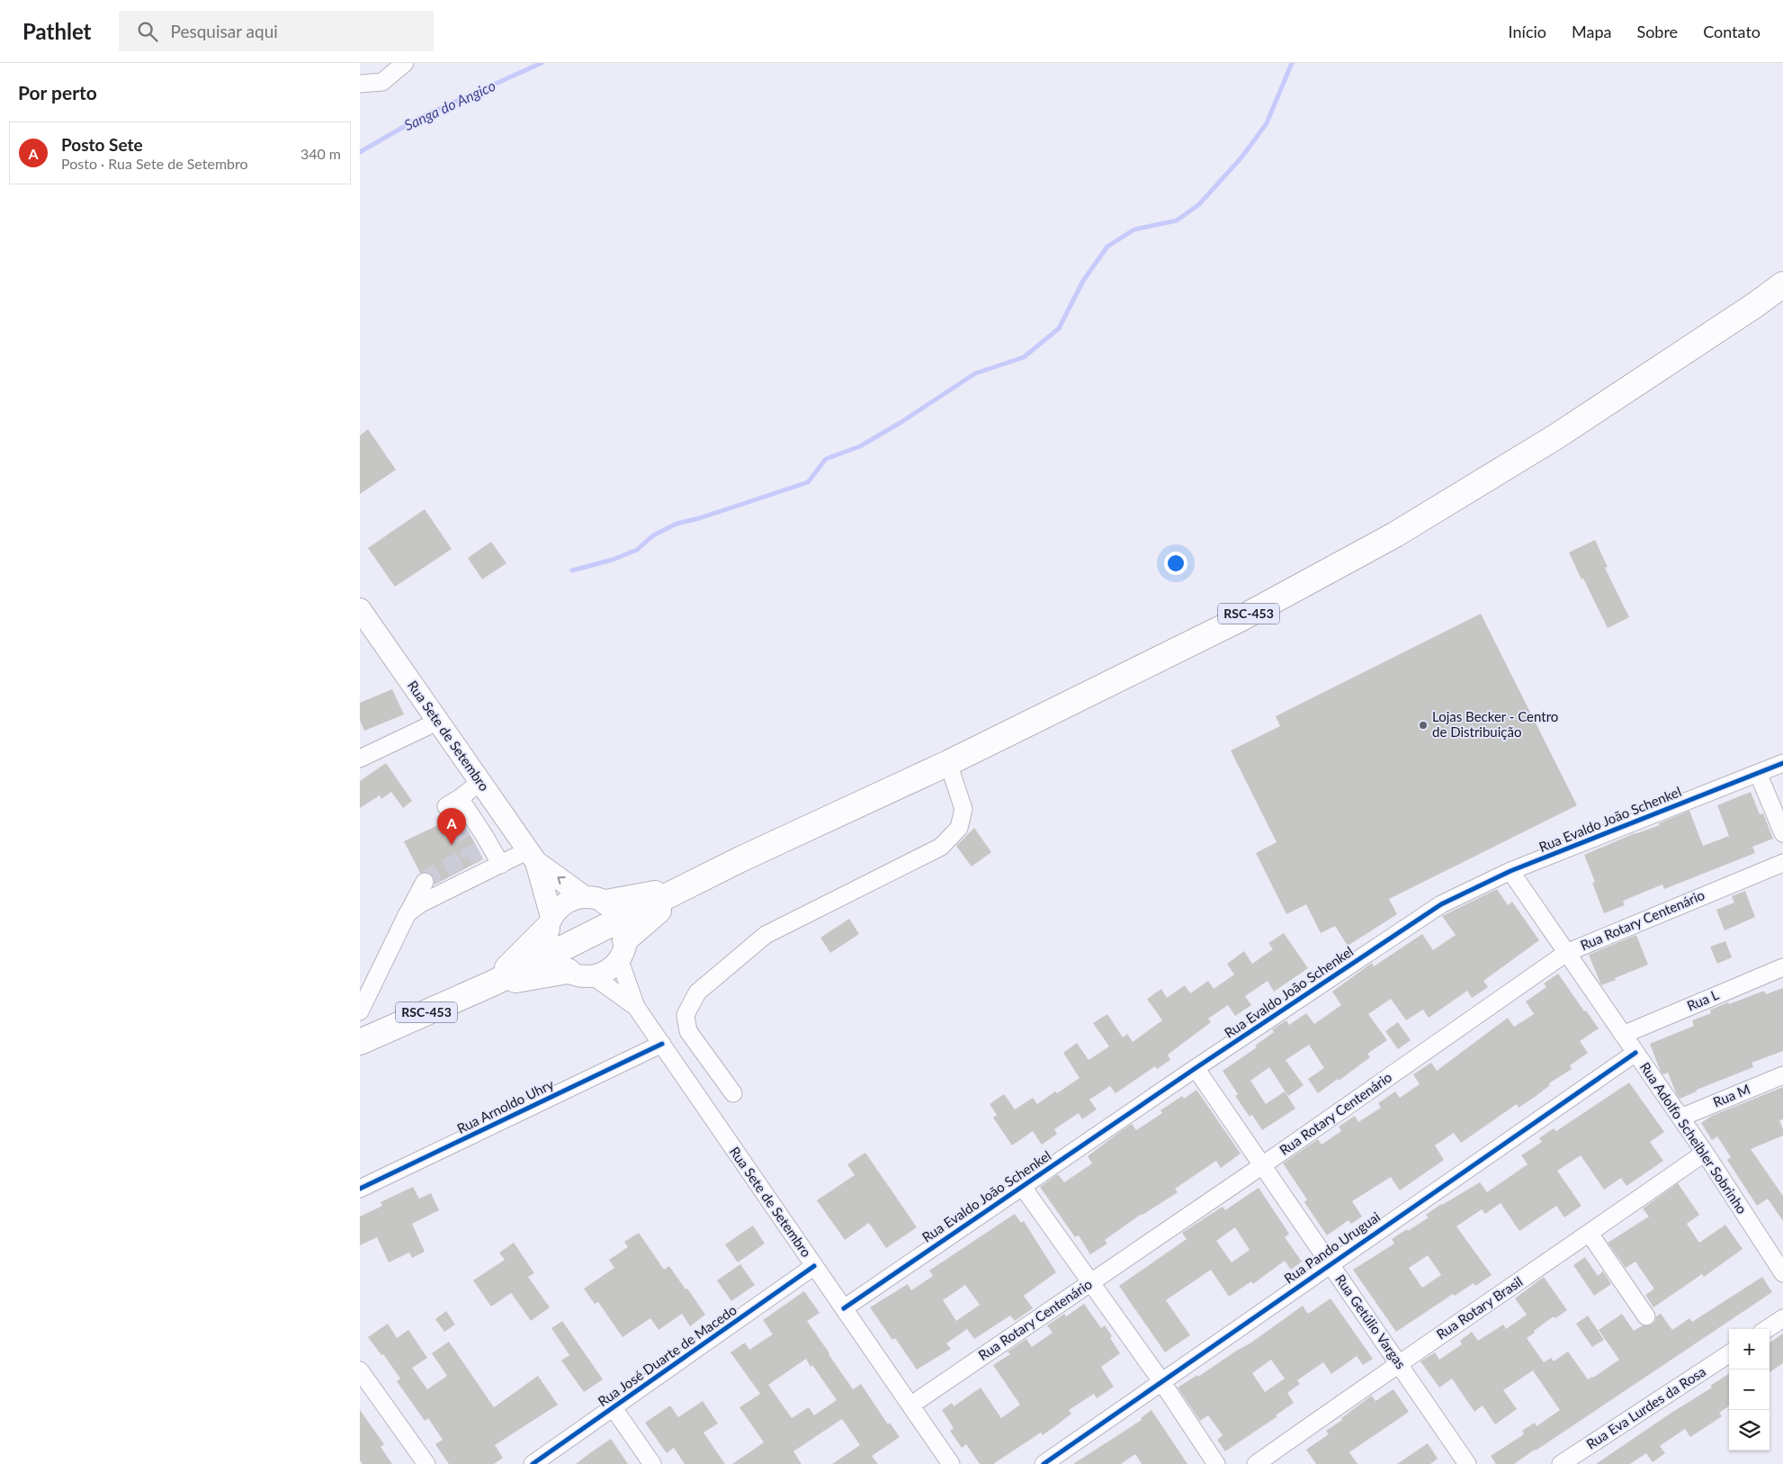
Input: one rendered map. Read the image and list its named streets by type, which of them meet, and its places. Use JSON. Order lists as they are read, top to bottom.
{
  "streets": {
    "highway": ["RSC-453"],
    "main road": ["Rua Sete de Setembro"],
    "street": [
      "Rua Evaldo João Schenkel",
      "Rua Rotary Centenário",
      "Rua L",
      "Rua M",
      "Rua Arnoldo Uhry",
      "Rua Adolfo Scheibler Sobrinho",
      "Rua Pando Uruguai",
      "Rua Rotary Brasil",
      "Rua Getúlio Vargas",
      "Rua José Duarte de Macedo",
      "Rua Eva Lurdes da Rosa"
    ]
  },
  "crossings": [
    ["RSC-453", "Rua Sete de Setembro"],
    ["Rua Sete de Setembro", "Rua Evaldo João Schenkel"],
    ["Rua Sete de Setembro", "Rua Rotary Centenário"],
    ["Rua Sete de Setembro", "Rua Arnoldo Uhry"],
    ["Rua Sete de Setembro", "Rua José Duarte de Macedo"],
    ["Rua Evaldo João Schenkel", "Rua Adolfo Scheibler Sobrinho"],
    ["Rua Evaldo João Schenkel", "Rua Getúlio Vargas"],
    ["Rua Rotary Centenário", "Rua Adolfo Scheibler Sobrinho"],
    ["Rua Rotary Centenário", "Rua Getúlio Vargas"],
    ["Rua L", "Rua Adolfo Scheibler Sobrinho"],
    ["Rua M", "Rua Adolfo Scheibler Sobrinho"],
    ["Rua Adolfo Scheibler Sobrinho", "Rua Pando Uruguai"],
    ["Rua Adolfo Scheibler Sobrinho", "Rua Rotary Brasil"],
    ["Rua Pando Uruguai", "Rua Getúlio Vargas"],
    ["Rua Rotary Brasil", "Rua Getúlio Vargas"]
  ],
  "water": ["Sanga do Angico"],
  "places": ["Lojas Becker - Centro de Distribuição"],
  "page": {
    "header": "Pathlet",
    "search": "Pesquisar aqui",
    "nav": [
      "Início",
      "Mapa",
      "Sobre",
      "Contato"
    ],
    "heading": "Por perto",
    "list": [
      {
        "mark": "A",
        "name": "Posto Sete",
        "note": "Posto · Rua Sete de Setembro",
        "value": "340 m"
      }
    ],
    "pins": "A",
    "map_buttons": ["+", "−"]
  }
}
